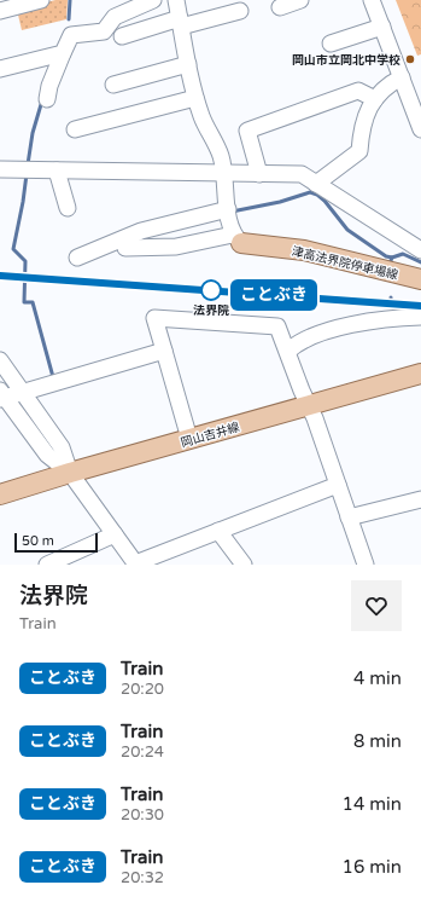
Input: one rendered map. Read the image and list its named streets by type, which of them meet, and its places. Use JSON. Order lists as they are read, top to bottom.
{
  "streets": {
    "main road": ["津高法界院停車場線", "岡山吉井線"]
  },
  "places": ["岡山市立岡北中学校", "法界院"],
  "scale_bar": "50 m",
  "page": {
    "on_map": "ことぶき",
    "scale": "50 m",
    "heading": ["法界院", "Train"],
    "list": [
      {
        "mark": "ことぶき",
        "name": "Train",
        "note": "20:20",
        "value": "4 min"
      },
      {
        "mark": "ことぶき",
        "name": "Train",
        "note": "20:24",
        "value": "8 min"
      },
      {
        "mark": "ことぶき",
        "name": "Train",
        "note": "20:30",
        "value": "14 min"
      },
      {
        "mark": "ことぶき",
        "name": "Train",
        "note": "20:32",
        "value": "16 min"
      }
    ]
  }
}
